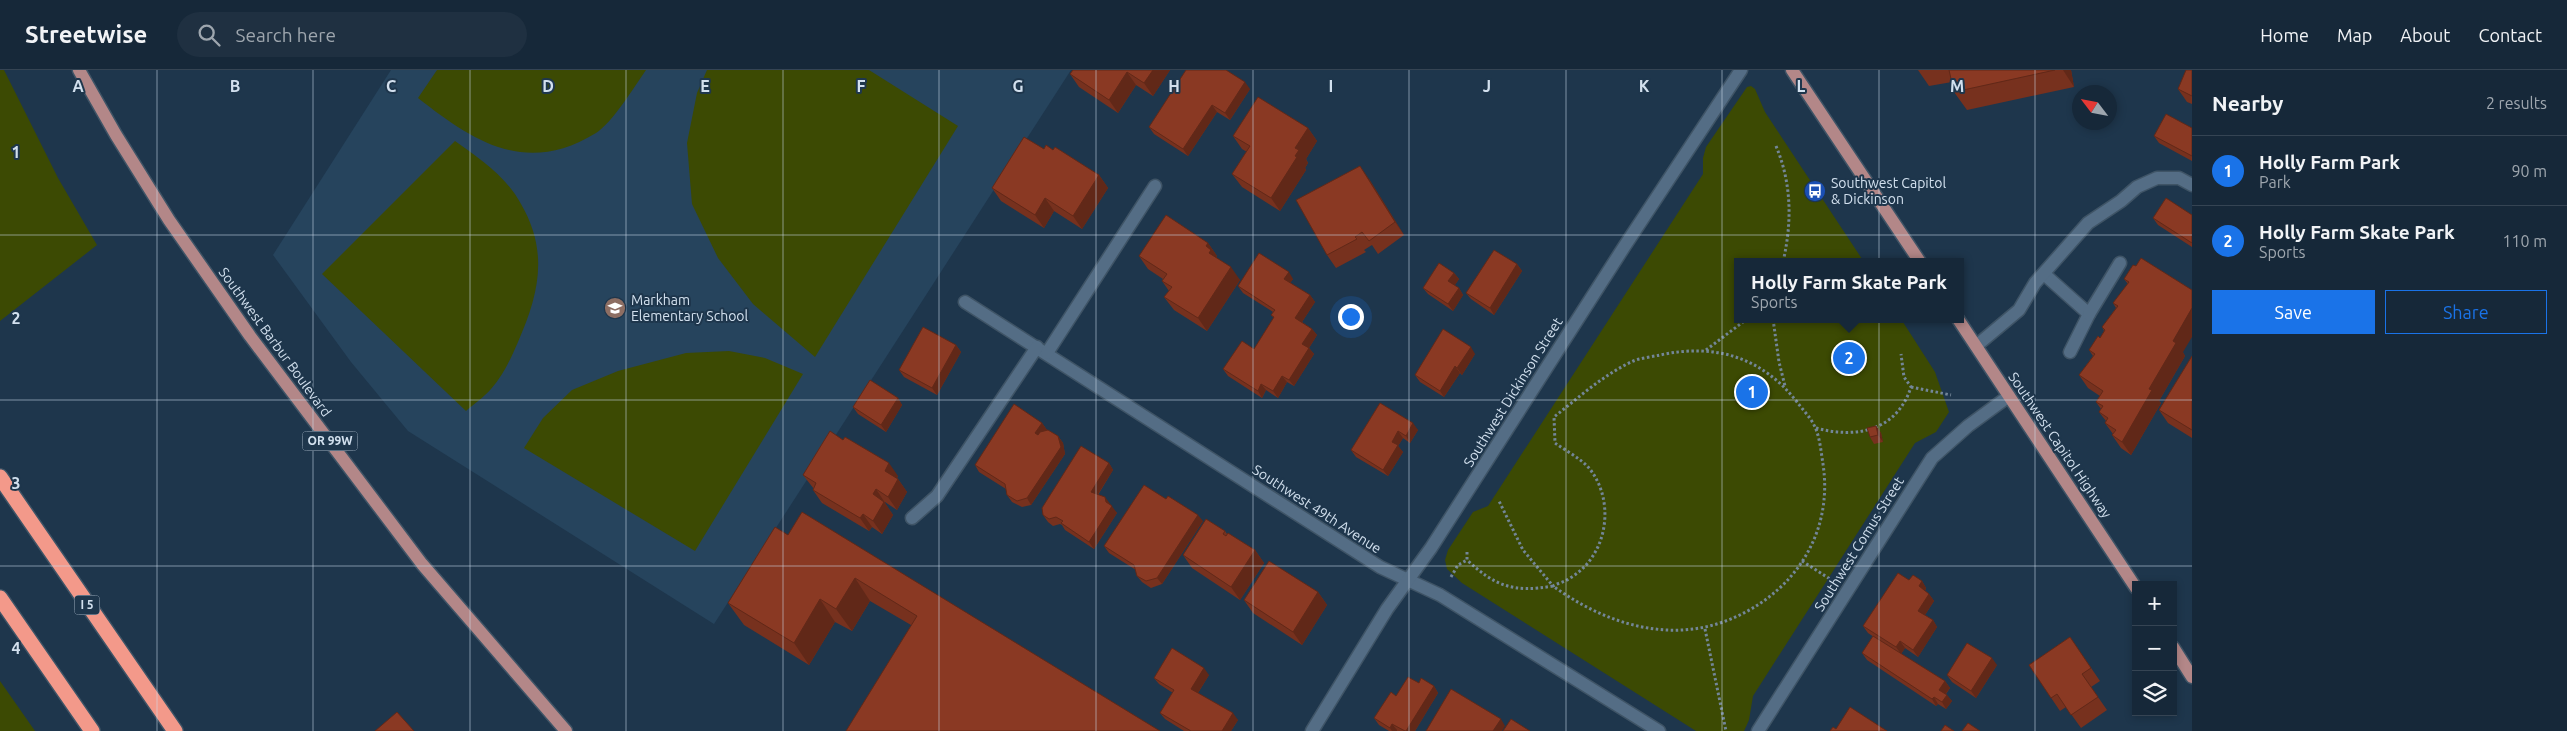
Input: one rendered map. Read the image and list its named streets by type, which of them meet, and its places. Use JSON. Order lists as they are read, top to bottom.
{
  "streets": {
    "highway": ["I 5"],
    "main road": ["Southwest Barbur Boulevard", "OR 99W", "Southwest Capitol Highway"],
    "street": ["Southwest Dickinson Street", "Southwest 49th Avenue", "Southwest Comus Street"]
  },
  "crossings": [
    ["Southwest Dickinson Street", "Southwest 49th Avenue"],
    ["Southwest Capitol Highway", "Southwest Comus Street"]
  ],
  "places": {
    "bus stop": ["Southwest Capitol & Dickinson"],
    "school or university": ["Markham Elementary School"]
  },
  "north": "top left",
  "page": {
    "header": "Streetwise",
    "search": "Search here",
    "nav": [
      "Home",
      "Map",
      "About",
      "Contact"
    ],
    "heading": ["Nearby", "2 results"],
    "list": [
      {
        "mark": "1",
        "name": "Holly Farm Park",
        "note": "Park",
        "value": "90 m"
      },
      {
        "mark": "2",
        "name": "Holly Farm Skate Park",
        "note": "Sports",
        "value": "110 m"
      }
    ],
    "popup": ["Holly Farm Skate Park", "Sports"],
    "buttons": ["Save", "Share"],
    "pins": ["2", "1"],
    "map_buttons": ["+", "−"]
  },
  "grid": {
    "columns": [
      "A",
      "B",
      "C",
      "D",
      "E",
      "F",
      "G",
      "H",
      "I",
      "J",
      "K",
      "L",
      "M"
    ],
    "rows": [
      "1",
      "2",
      "3",
      "4"
    ]
  }
}
